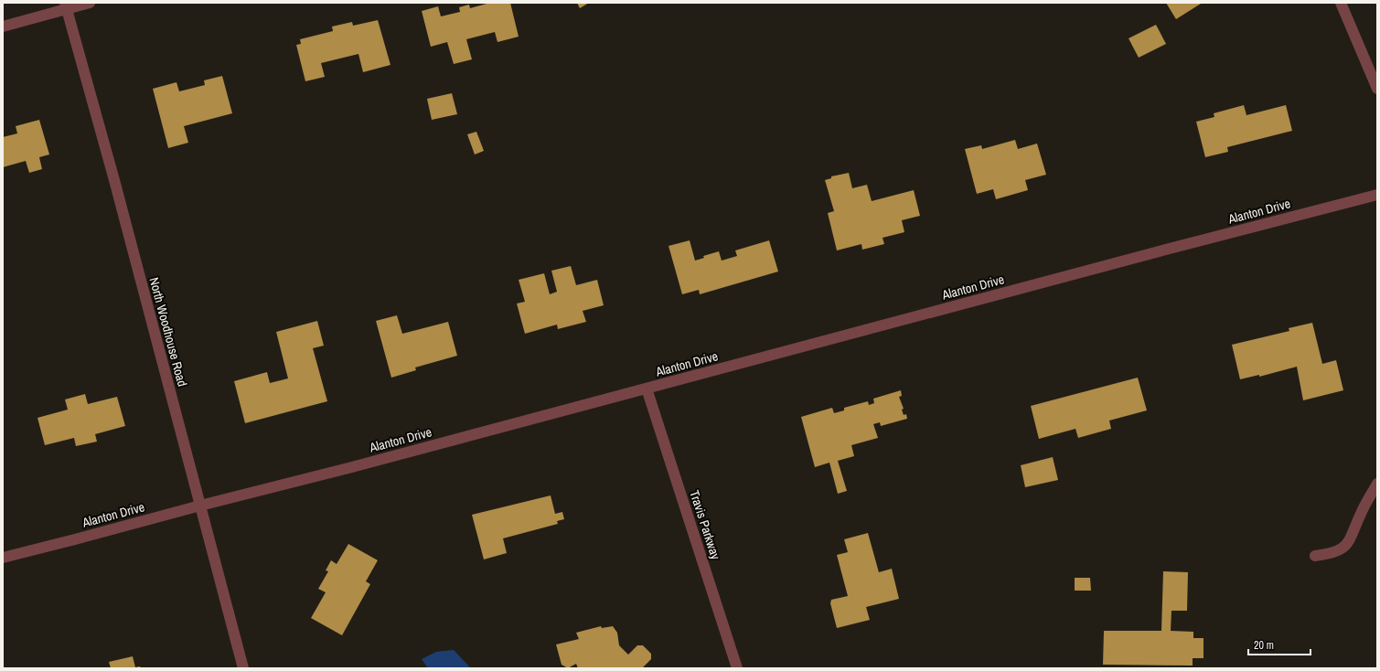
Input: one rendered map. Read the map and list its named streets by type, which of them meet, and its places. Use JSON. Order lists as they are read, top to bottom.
{
  "streets": {
    "street": ["Alanton Drive", "North Woodhouse Road", "Travis Parkway"]
  },
  "crossings": [
    ["Alanton Drive", "North Woodhouse Road"],
    ["Alanton Drive", "Travis Parkway"]
  ],
  "scale_bar": "20 m"
}
